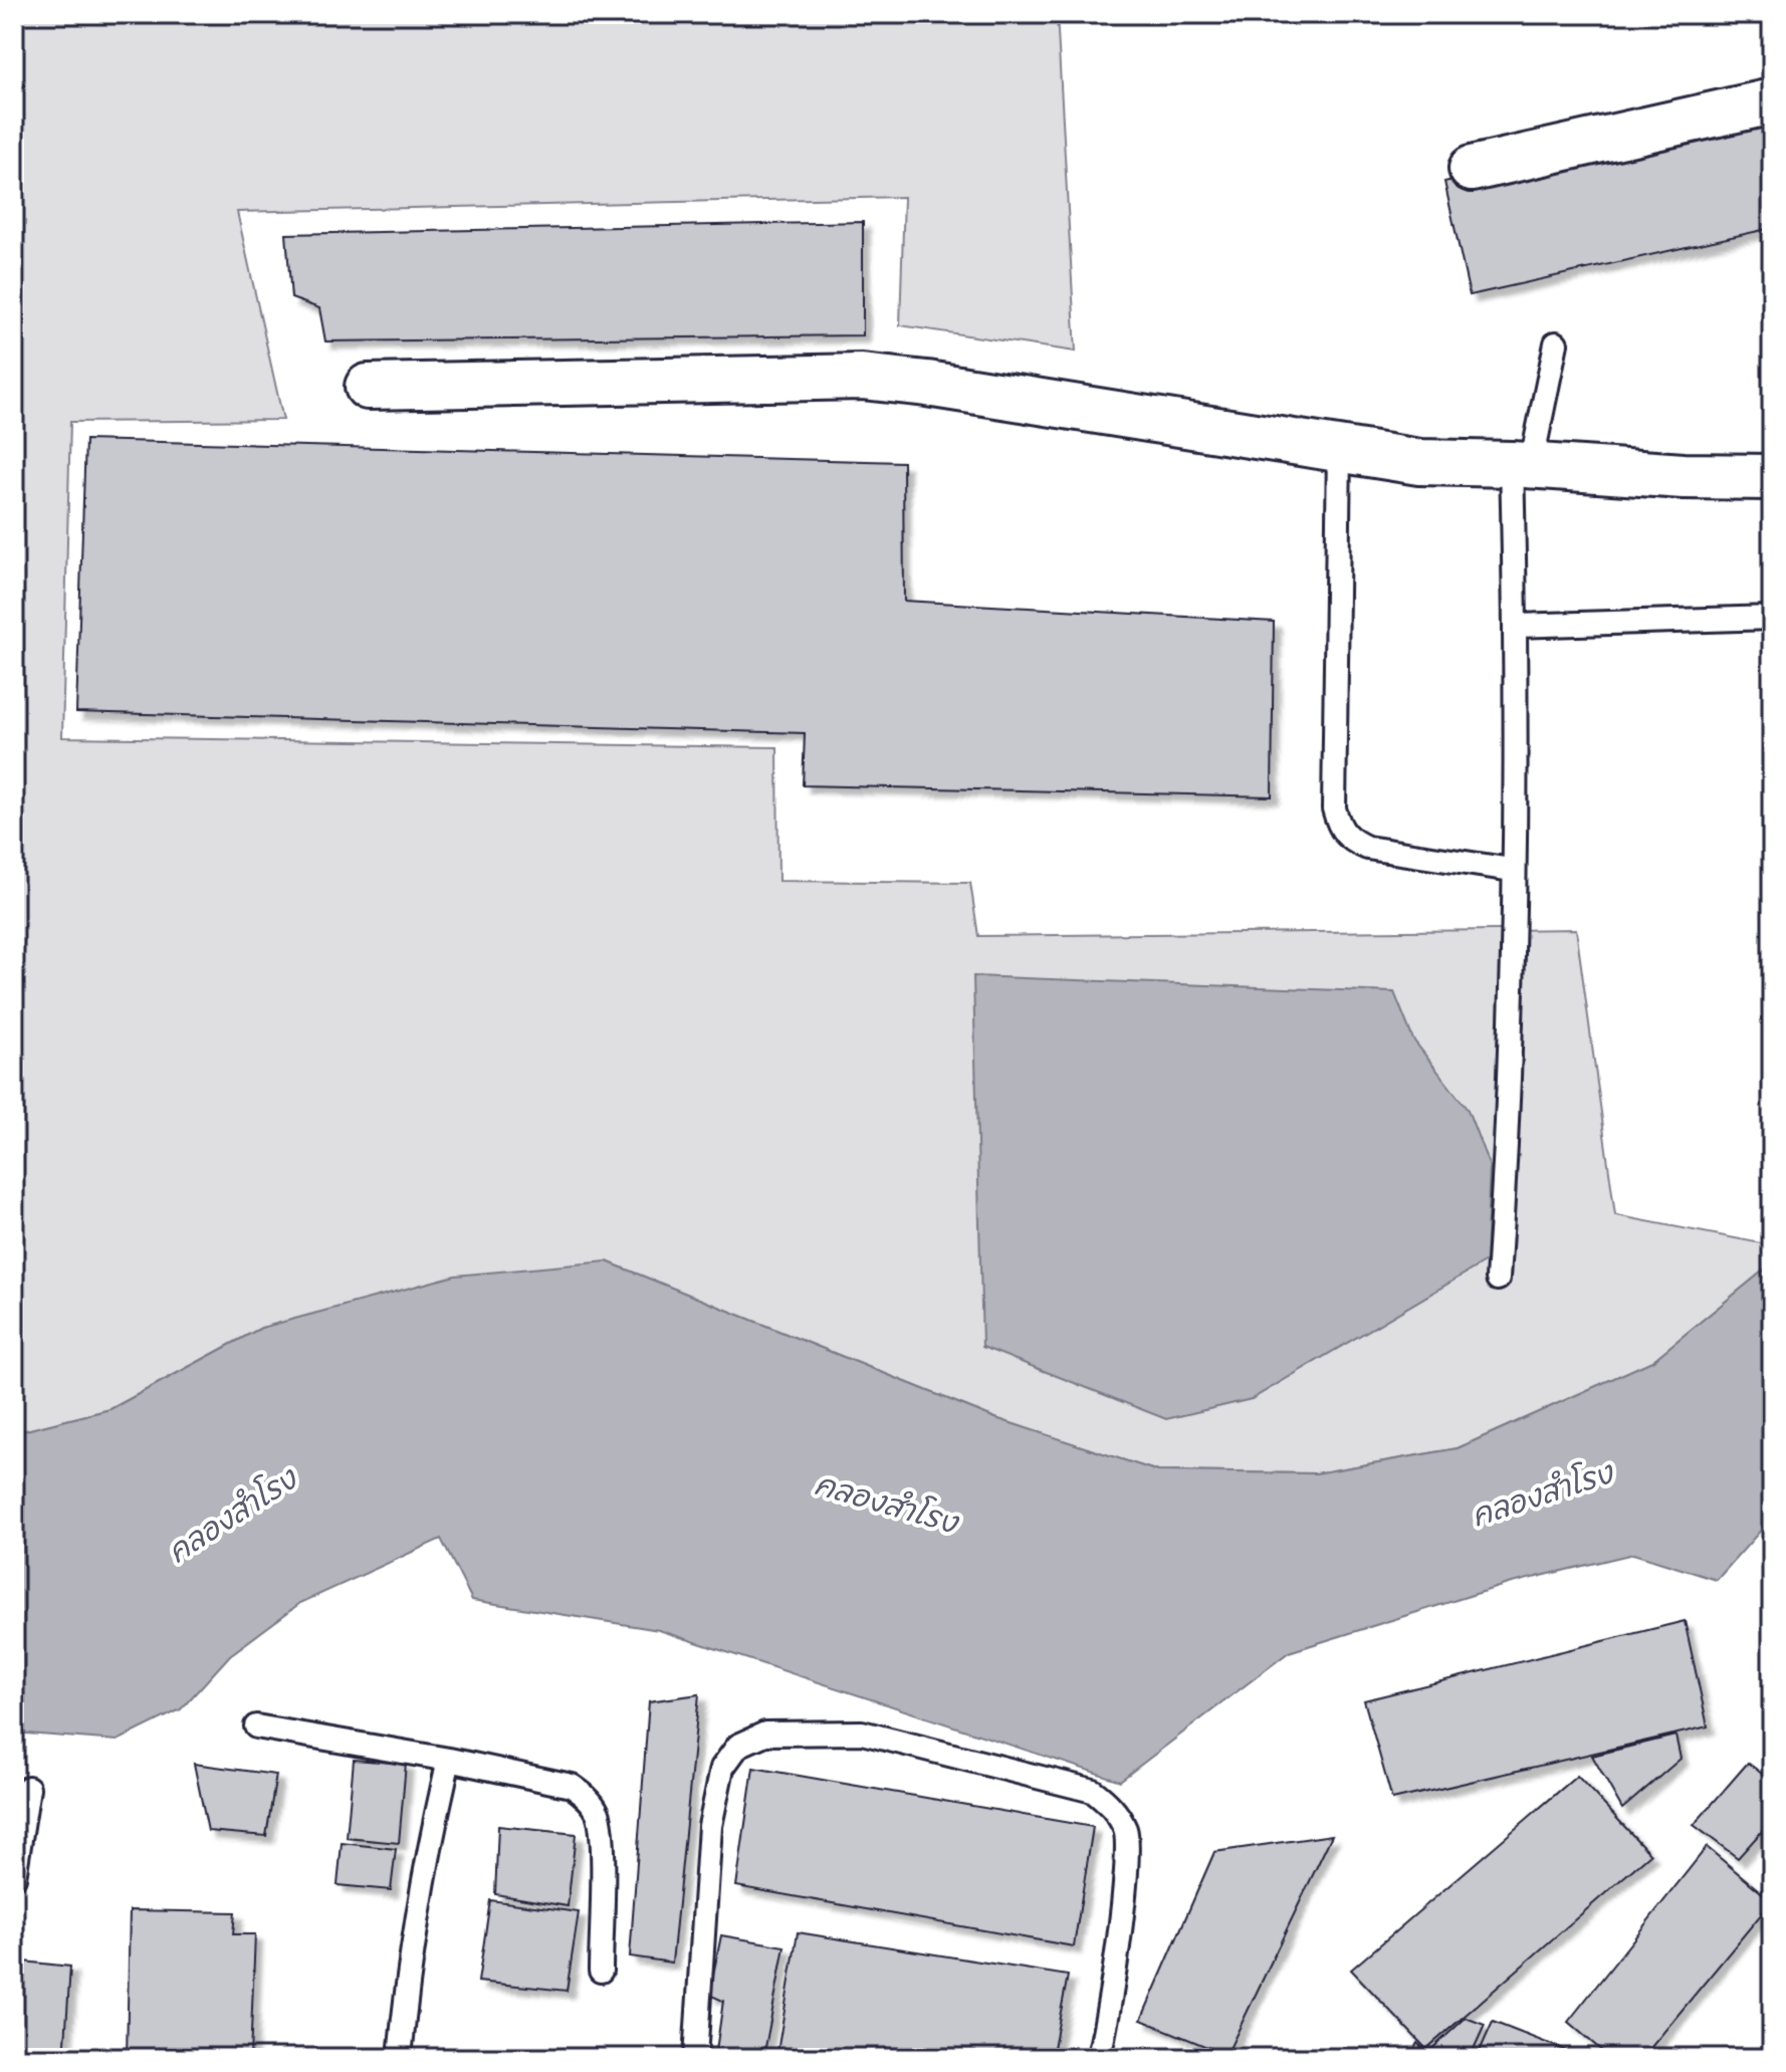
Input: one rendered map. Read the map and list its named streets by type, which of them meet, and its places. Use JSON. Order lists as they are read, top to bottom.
{
  "water": ["คลองสำโรง"]
}
